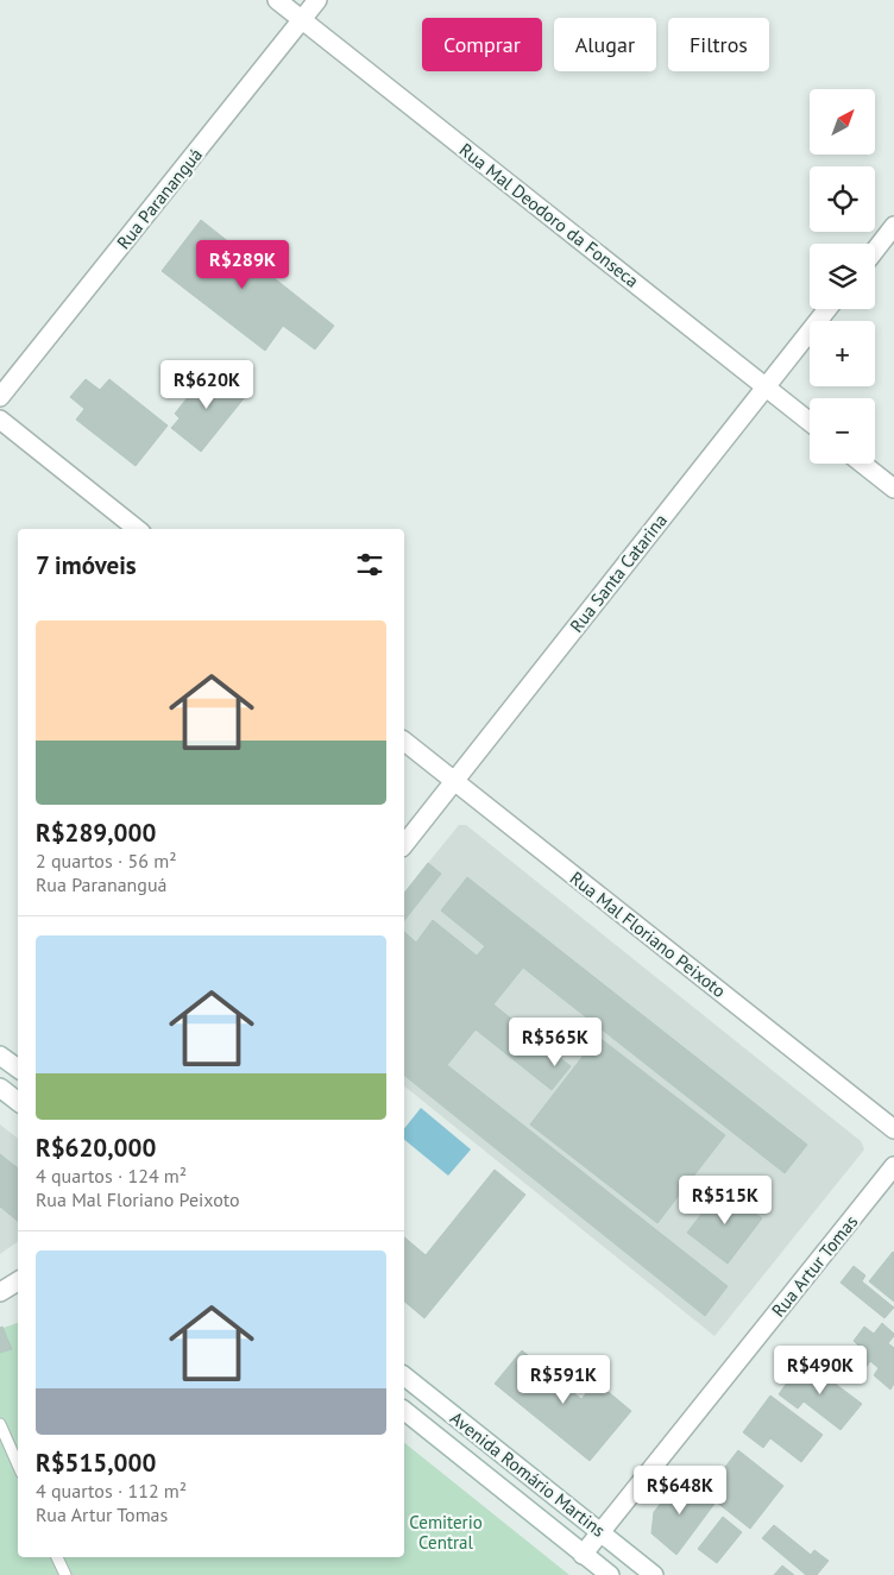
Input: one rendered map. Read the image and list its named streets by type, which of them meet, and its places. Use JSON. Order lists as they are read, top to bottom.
{
  "streets": {
    "street": [
      "Rua Parananguá",
      "Rua Mal Deodoro da Fonseca",
      "Rua Santa Catarina",
      "Rua Mal Floriano Peixoto",
      "Rua Artur Tomas",
      "Avenida Romário Martins"
    ]
  },
  "crossings": [
    ["Rua Parananguá", "Rua Mal Deodoro da Fonseca"],
    ["Rua Mal Deodoro da Fonseca", "Rua Santa Catarina"],
    ["Rua Santa Catarina", "Rua Mal Floriano Peixoto"],
    ["Rua Artur Tomas", "Avenida Romário Martins"]
  ],
  "parks": ["Cemiterio Central"],
  "north": "top right",
  "page": {
    "chip": ["Comprar", "Alugar", "Filtros"],
    "map_buttons": ["+", "−"],
    "price": [
      "R$289K",
      "R$620K",
      "R$565K",
      "R$515K",
      "R$490K",
      "R$591K",
      "R$648K"
    ],
    "heading": "7 imóveis",
    "list": [
      {
        "name": "R$289,000",
        "note": "2 quartos · 56 m² · Rua Parananguá"
      },
      {
        "name": "R$620,000",
        "note": "4 quartos · 124 m² · Rua Mal Floriano Peixoto"
      },
      {
        "name": "R$515,000",
        "note": "4 quartos · 112 m² · Rua Artur Tomas"
      }
    ]
  }
}
